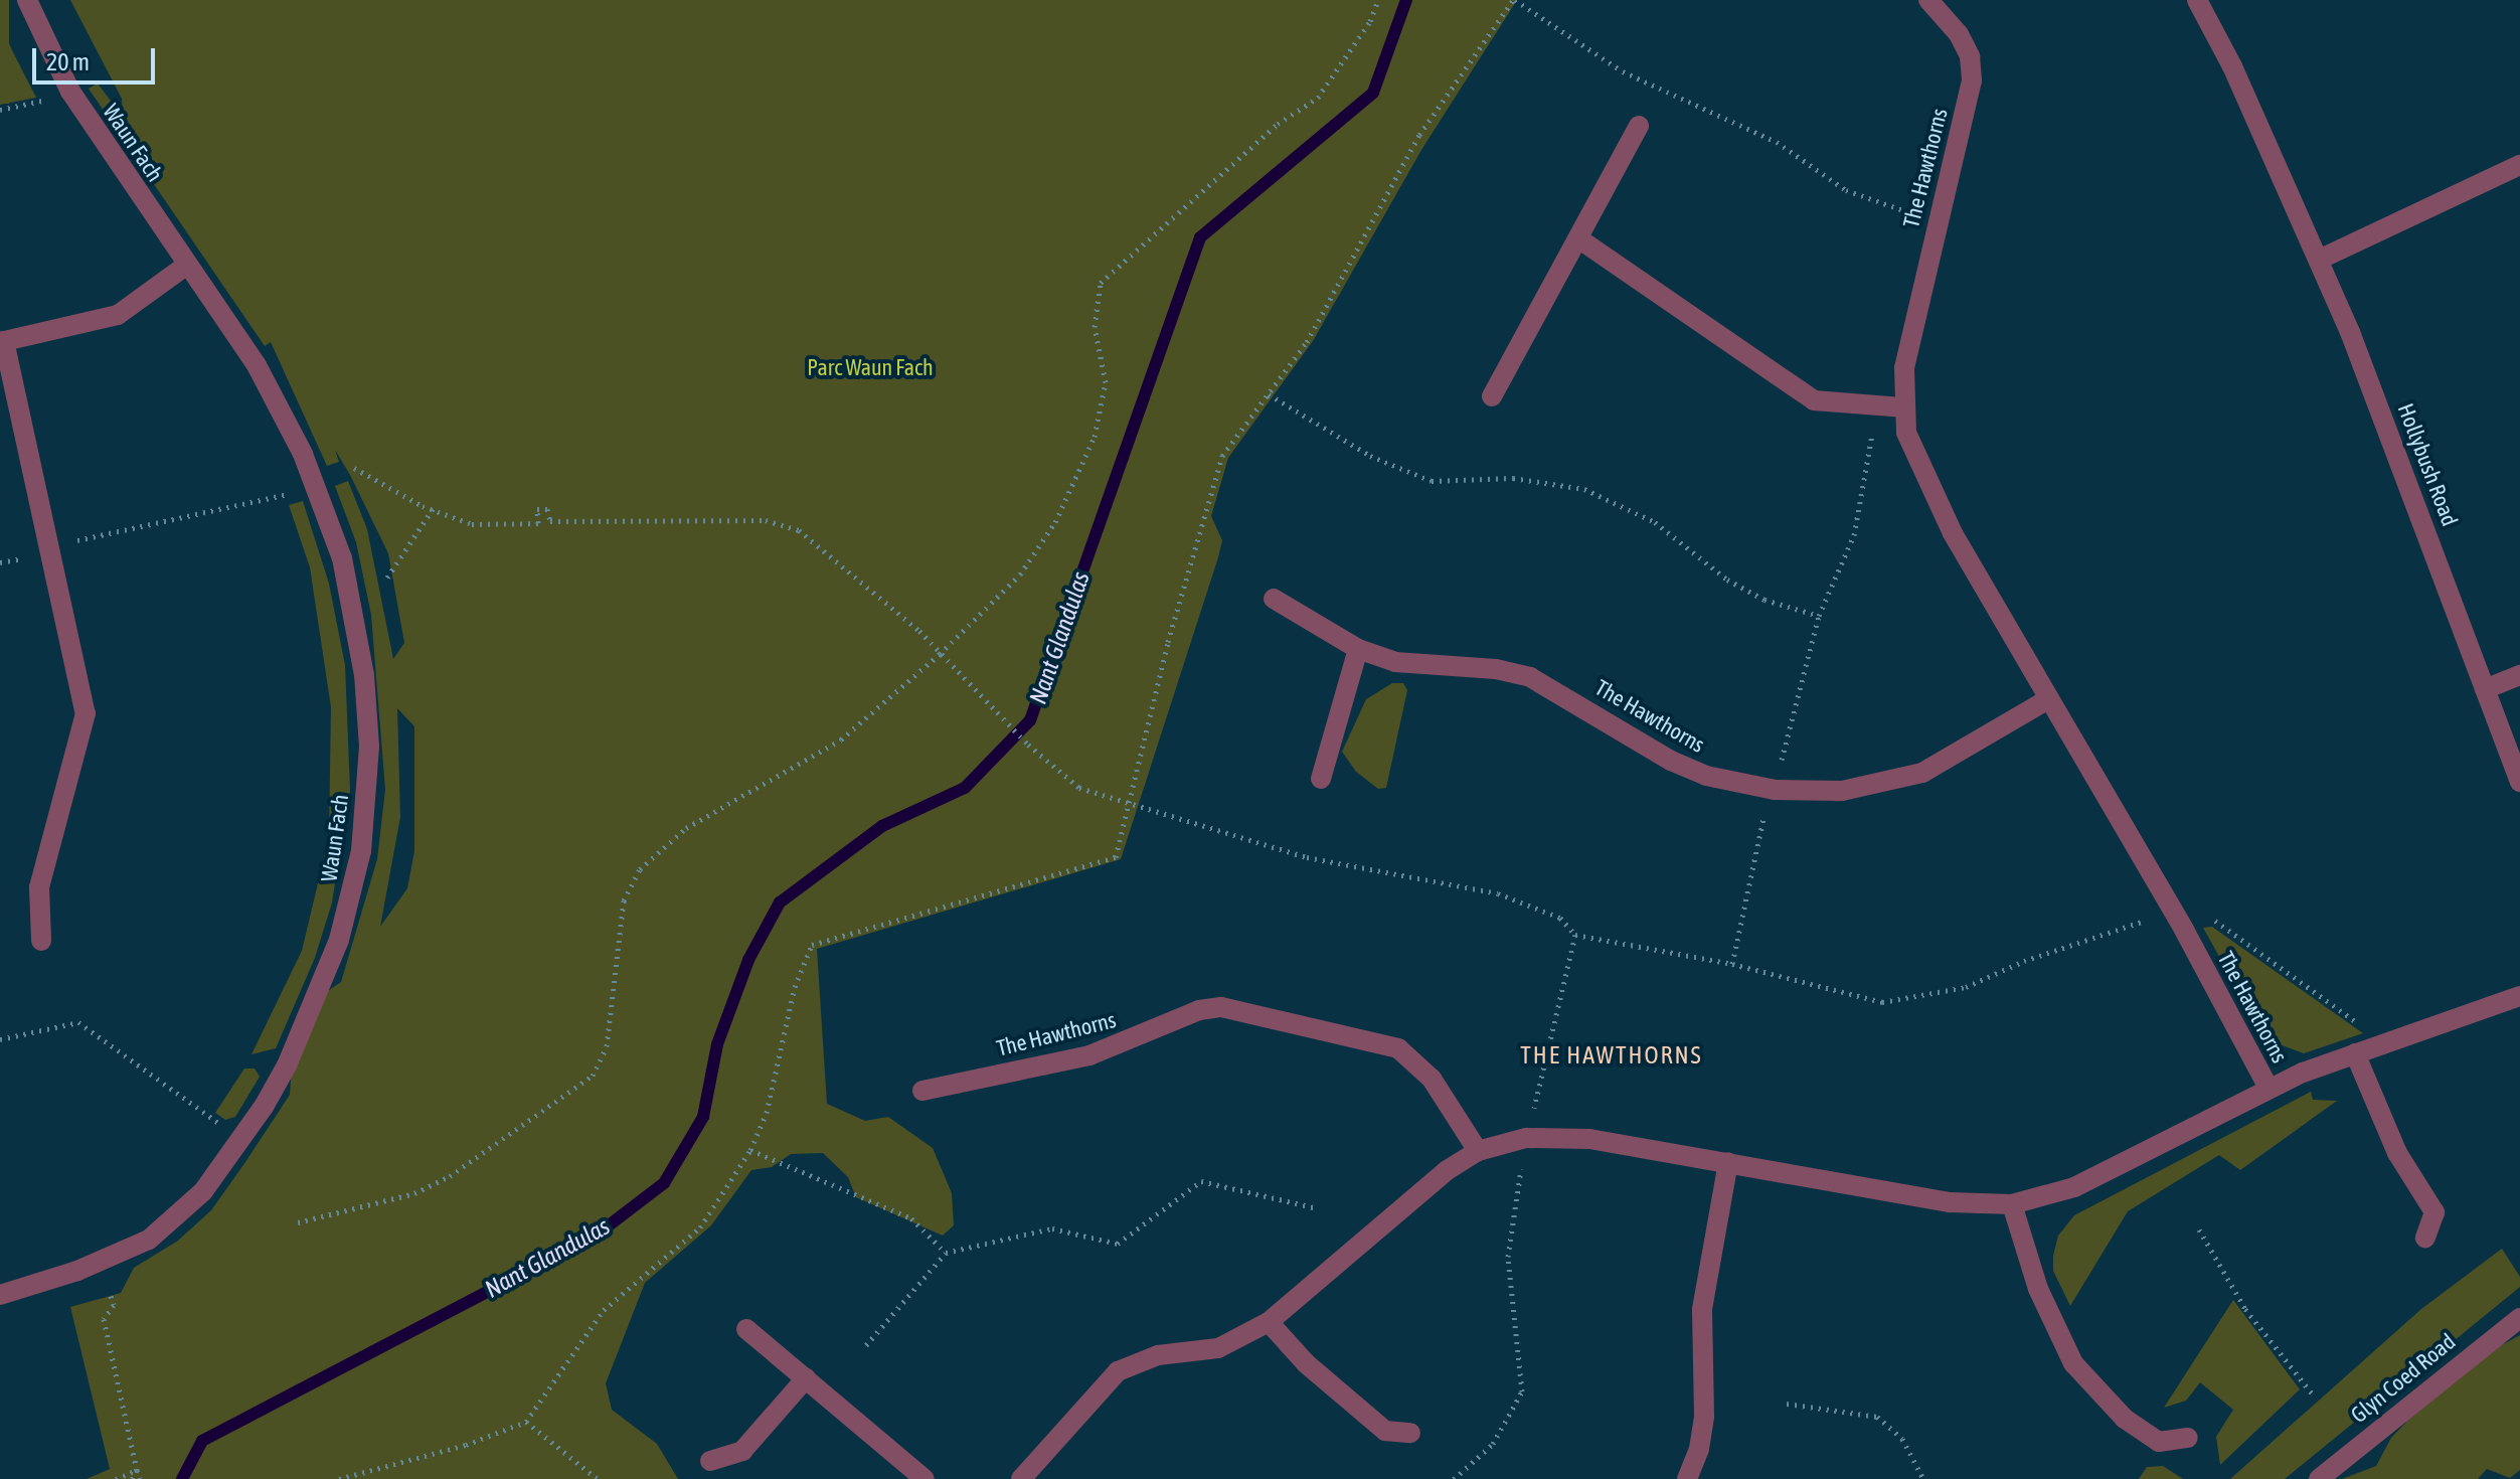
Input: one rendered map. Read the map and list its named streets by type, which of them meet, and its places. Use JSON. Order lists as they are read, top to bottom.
{
  "streets": {
    "street": [
      "Waun Fach",
      "The Hawthorns",
      "Hollybush Road",
      "Glyn Coed Road"
    ]
  },
  "districts": ["THE HAWTHORNS"],
  "water": ["Nant Glandulas"],
  "parks": ["Parc Waun Fach"],
  "scale_bar": "20 m"
}
